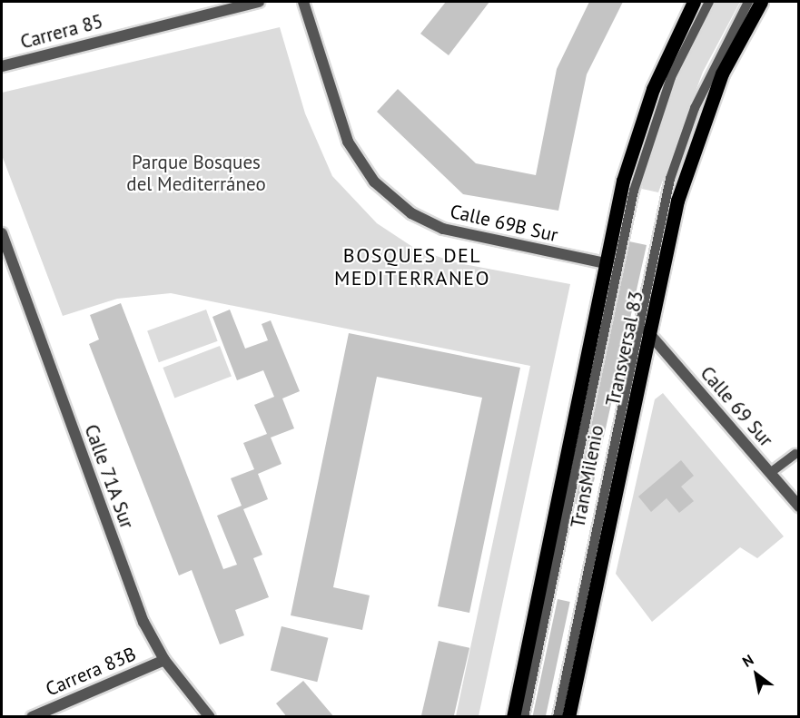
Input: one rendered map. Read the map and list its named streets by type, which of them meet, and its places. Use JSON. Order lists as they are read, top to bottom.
{
  "streets": {
    "main road": ["Transversal 83"],
    "street": [
      "Carrera 85",
      "Calle 69B Sur",
      "Calle 69 Sur",
      "Calle 71A Sur",
      "Carrera 83B"
    ],
    "lane": ["TransMilenio"]
  },
  "crossings": [
    ["Calle 69B Sur", "Transversal 83"],
    ["Transversal 83", "Calle 69 Sur"],
    ["Calle 71A Sur", "Carrera 83B"]
  ],
  "districts": ["BOSQUES DEL MEDITERRANEO"],
  "parks": ["Parque Bosques del Mediterráneo"],
  "north": "top left"
}
